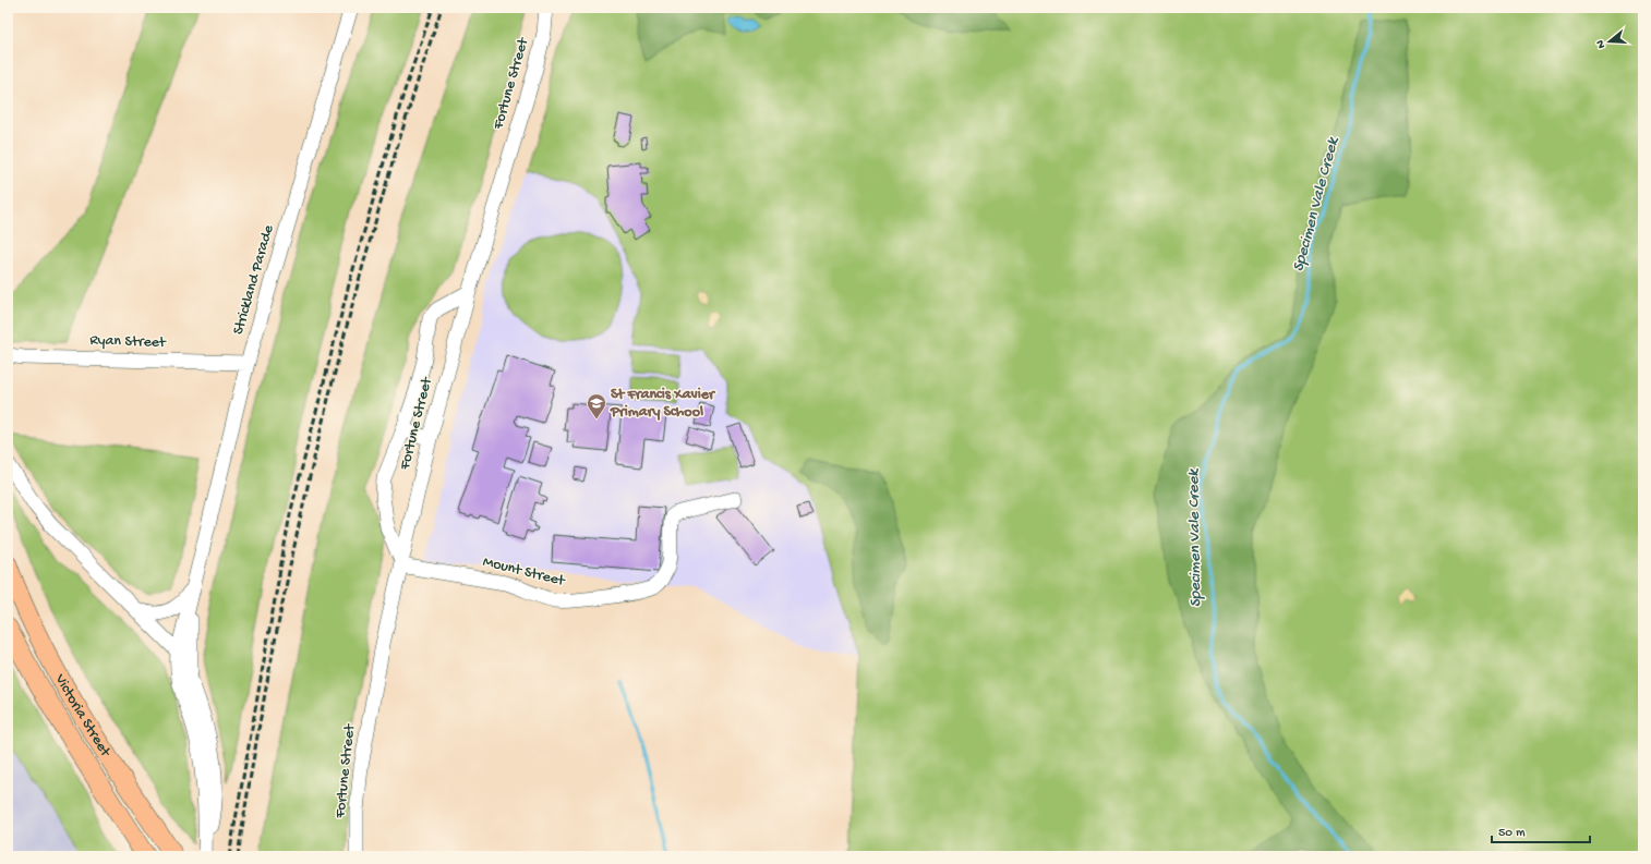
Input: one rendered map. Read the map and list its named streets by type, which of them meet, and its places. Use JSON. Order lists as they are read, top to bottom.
{
  "streets": {
    "main road": ["Victoria Street"],
    "street": [
      "Fortune Street",
      "Strickland Parade",
      "Ryan Street",
      "Mount Street"
    ]
  },
  "crossings": [
    ["Fortune Street", "Mount Street"],
    ["Strickland Parade", "Ryan Street"]
  ],
  "water": ["Specimen Vale Creek"],
  "places": {
    "school or university": ["St Francis Xavier Primary School"]
  },
  "scale_bar": "50 m",
  "north": "left"
}
